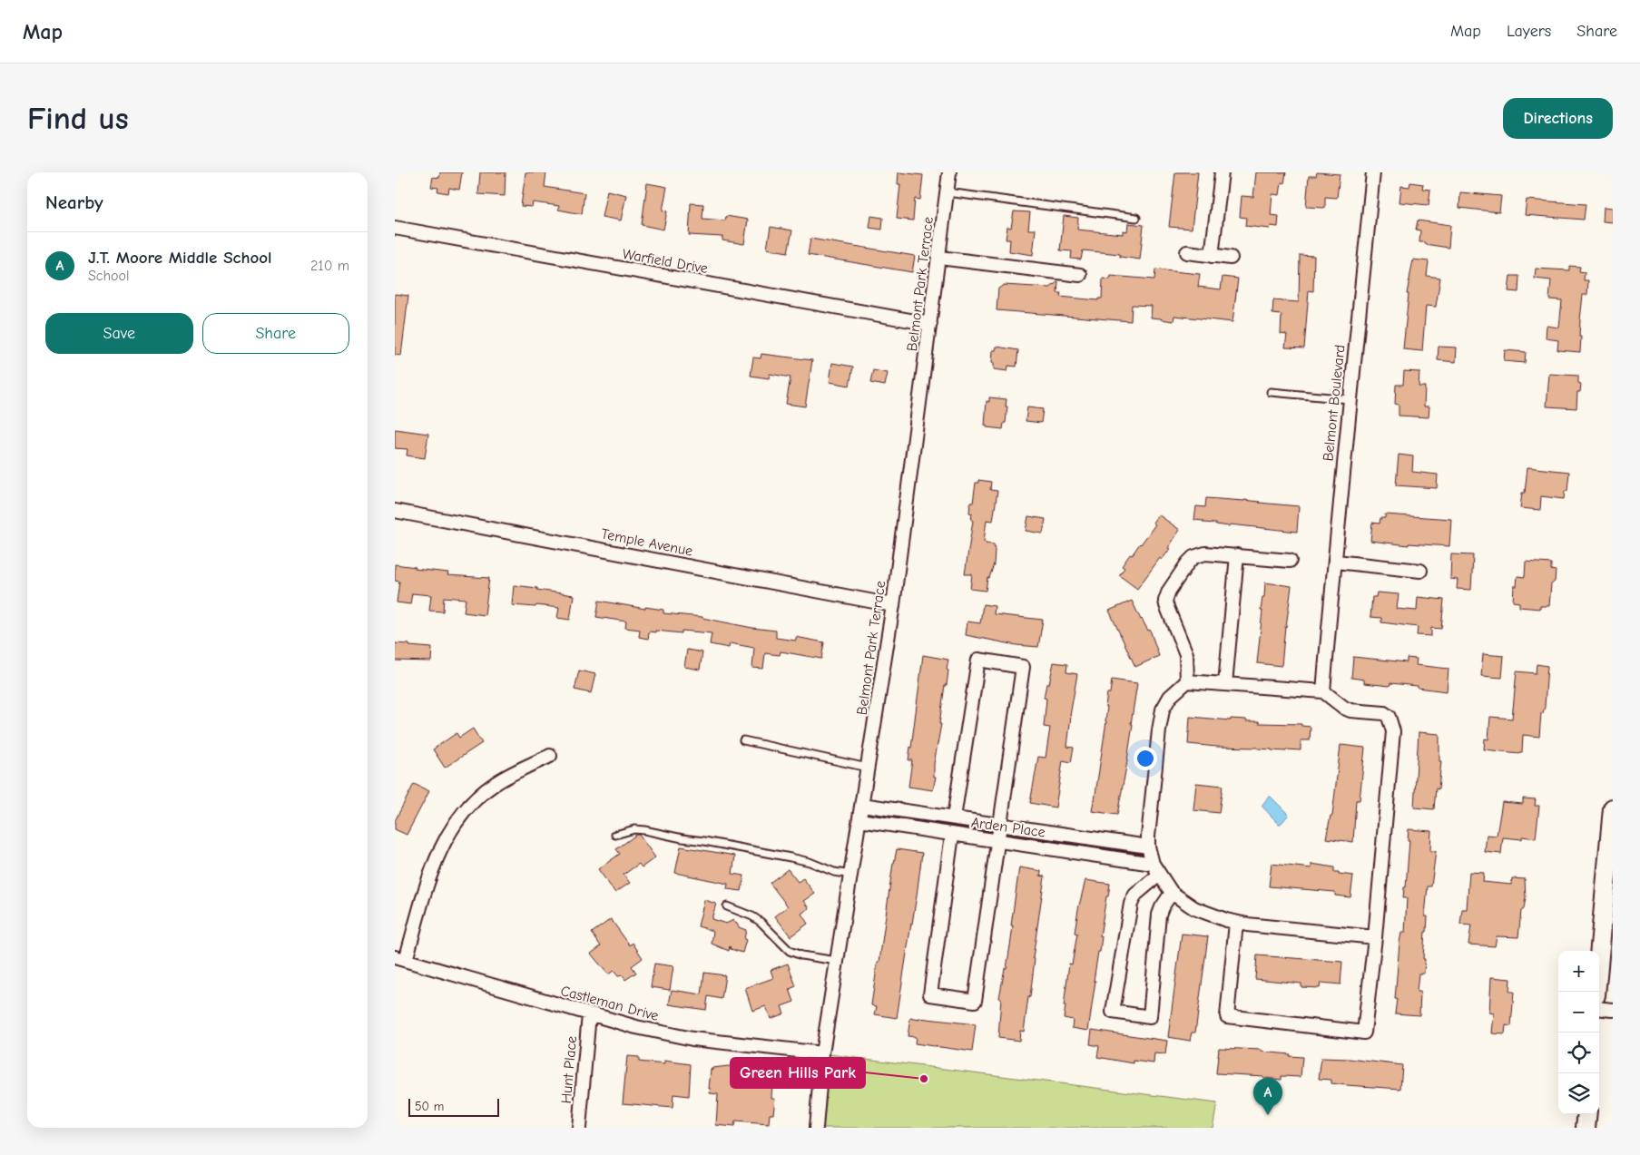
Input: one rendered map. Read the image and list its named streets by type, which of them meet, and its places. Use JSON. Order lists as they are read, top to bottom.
{
  "streets": {
    "street": [
      "Warfield Drive",
      "Belmont Park Terrace",
      "Belmont Boulevard",
      "Temple Avenue",
      "Arden Place",
      "Castleman Drive",
      "Hunt Place"
    ]
  },
  "crossings": [
    ["Warfield Drive", "Belmont Park Terrace"],
    ["Belmont Park Terrace", "Temple Avenue"],
    ["Belmont Park Terrace", "Arden Place"],
    ["Belmont Park Terrace", "Castleman Drive"],
    ["Castleman Drive", "Hunt Place"]
  ],
  "places": ["Green Hills Park"],
  "scale_bar": "50 m",
  "page": {
    "header": "Map",
    "nav": ["Map", "Layers", "Share"],
    "buttons": [
      "Directions",
      ["Save", "Share"]
    ],
    "title": "Find us",
    "heading": "Nearby",
    "list": [
      {
        "mark": "A",
        "name": "J.T. Moore Middle School",
        "note": "School",
        "value": "210 m"
      }
    ],
    "map_buttons": ["+", "−"],
    "pins": "A",
    "scale": "50 m"
  }
}
